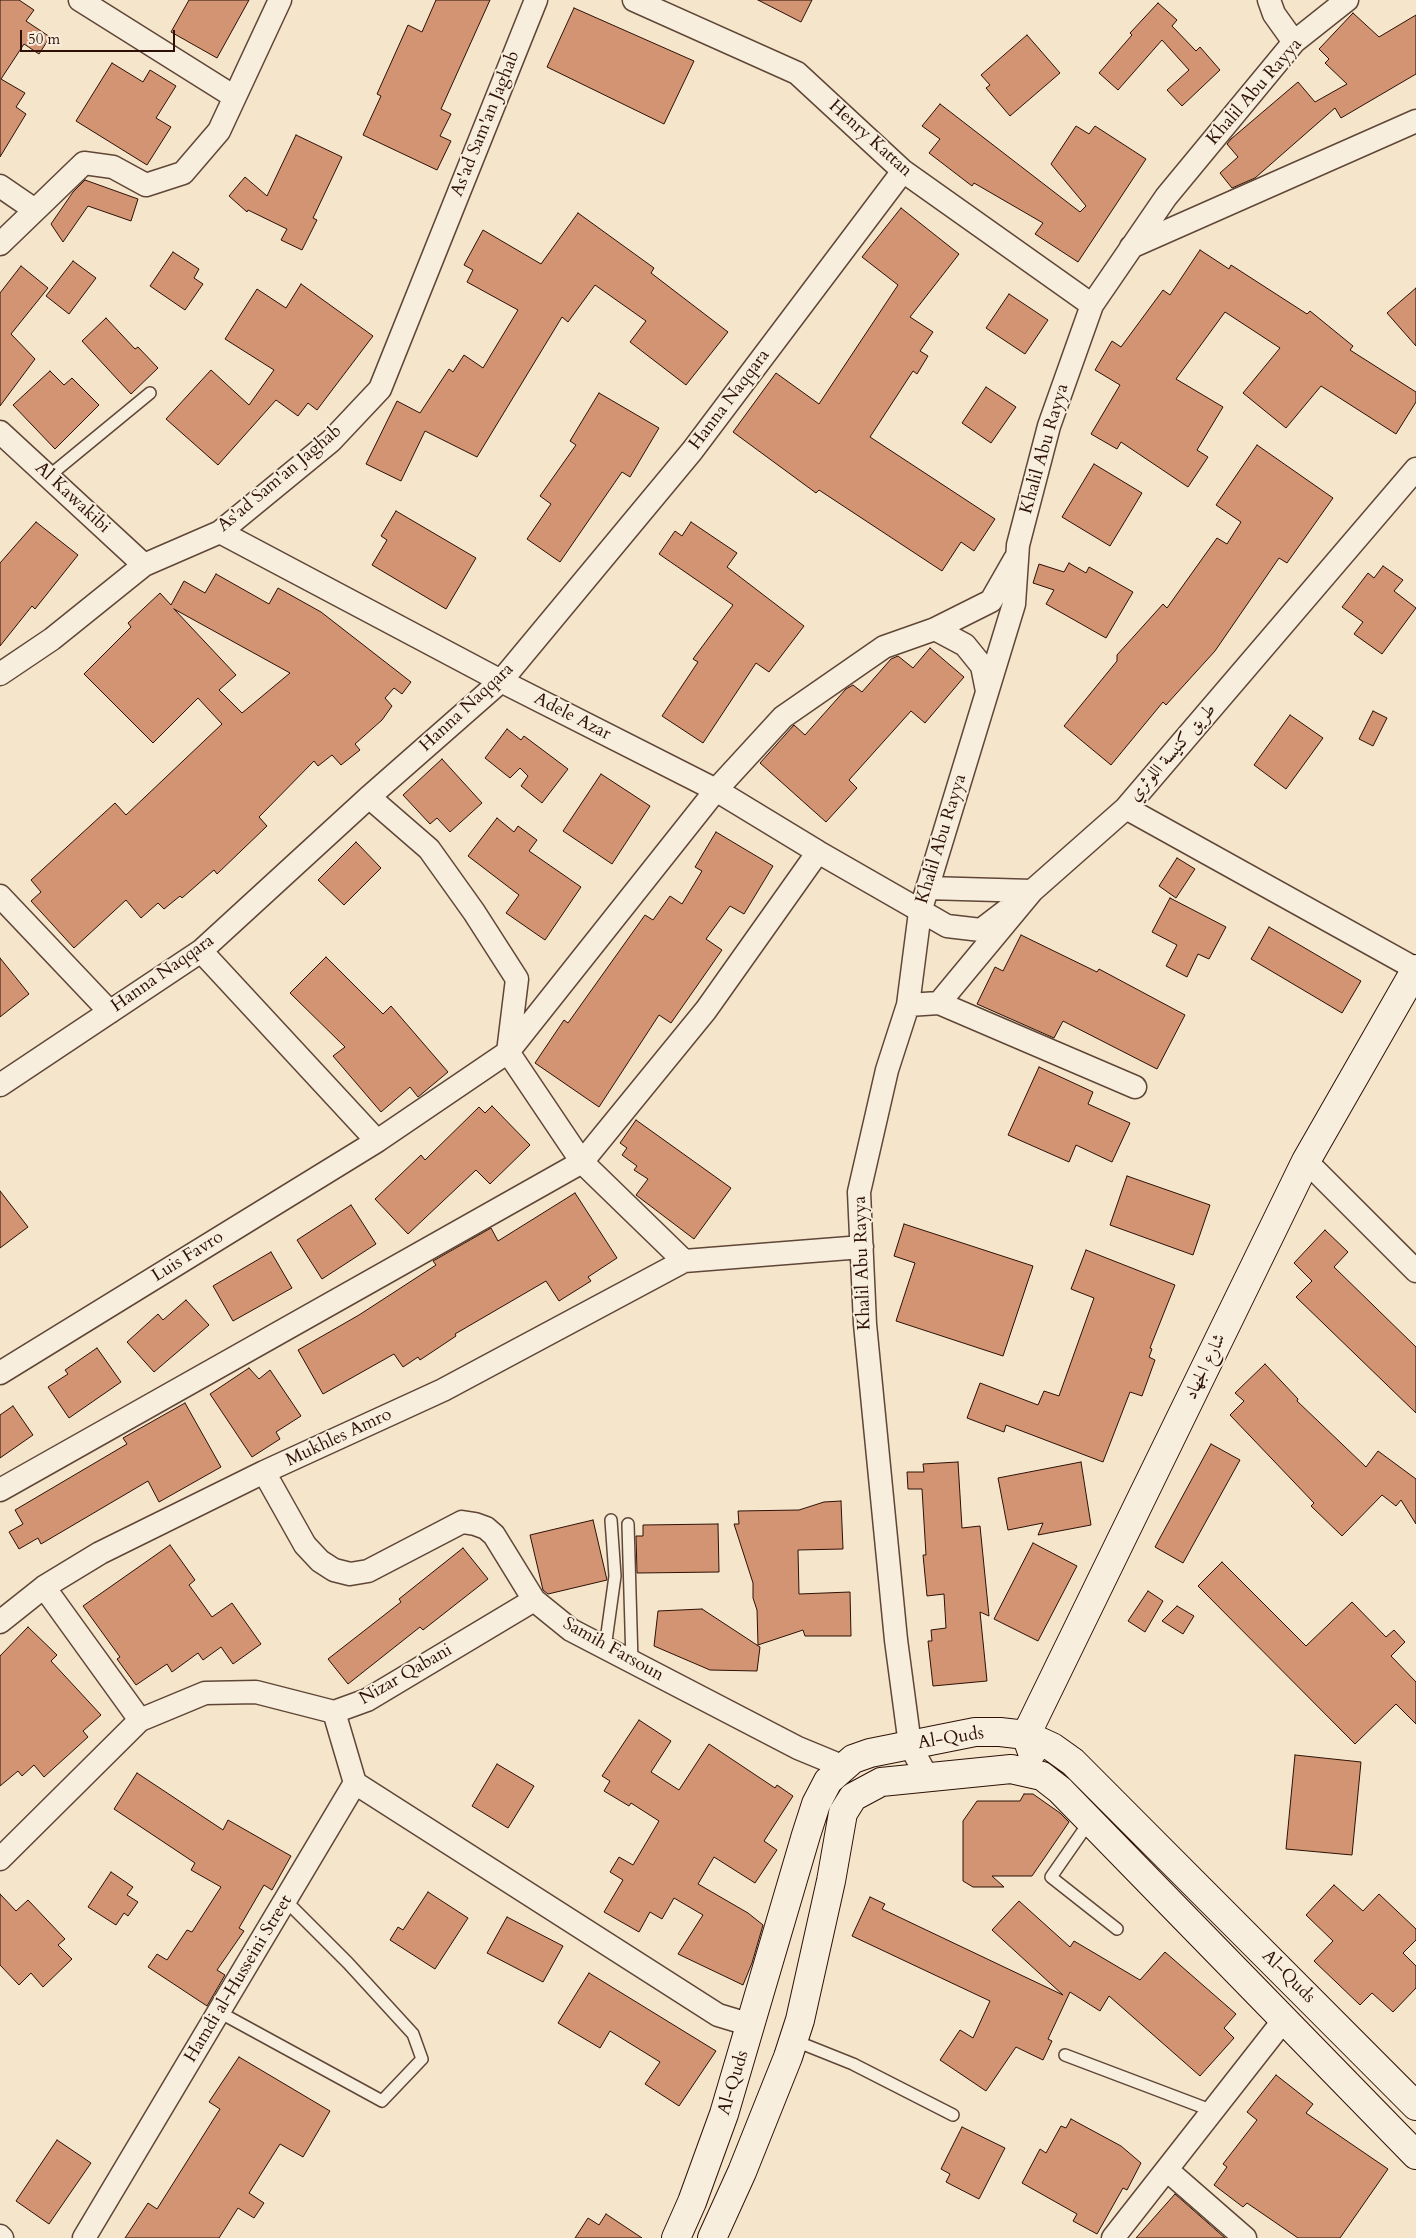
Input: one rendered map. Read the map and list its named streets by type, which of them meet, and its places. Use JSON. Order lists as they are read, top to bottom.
{
  "streets": {
    "street": [
      "Khalil Abu Rayya",
      "As'ad Sam'an Jaghab",
      "Henry Kattan",
      "Hanna Naqqara",
      "Al Kawakibi",
      "Adele Azar",
      "طريق كنيسة اللوثري",
      "Luis Favro",
      "شارع الجهاد",
      "Mukhles Amro",
      "Samih Farsoun",
      "Nizar Qabani",
      "Al-Quds",
      "Hamdi al-Husseini Street"
    ]
  },
  "crossings": [
    ["Khalil Abu Rayya", "Henry Kattan"],
    ["Khalil Abu Rayya", "Adele Azar"],
    ["Khalil Abu Rayya", "Luis Favro"],
    ["Khalil Abu Rayya", "Al-Quds"],
    ["As'ad Sam'an Jaghab", "Al Kawakibi"],
    ["As'ad Sam'an Jaghab", "Adele Azar"],
    ["Henry Kattan", "Hanna Naqqara"],
    ["Hanna Naqqara", "Adele Azar"],
    ["Adele Azar", "طريق كنيسة اللوثري"],
    ["Adele Azar", "Luis Favro"],
    ["شارع الجهاد", "Al-Quds"],
    ["Mukhles Amro", "Samih Farsoun"],
    ["Samih Farsoun", "Nizar Qabani"],
    ["Samih Farsoun", "Al-Quds"]
  ],
  "scale_bar": "50 m"
}
